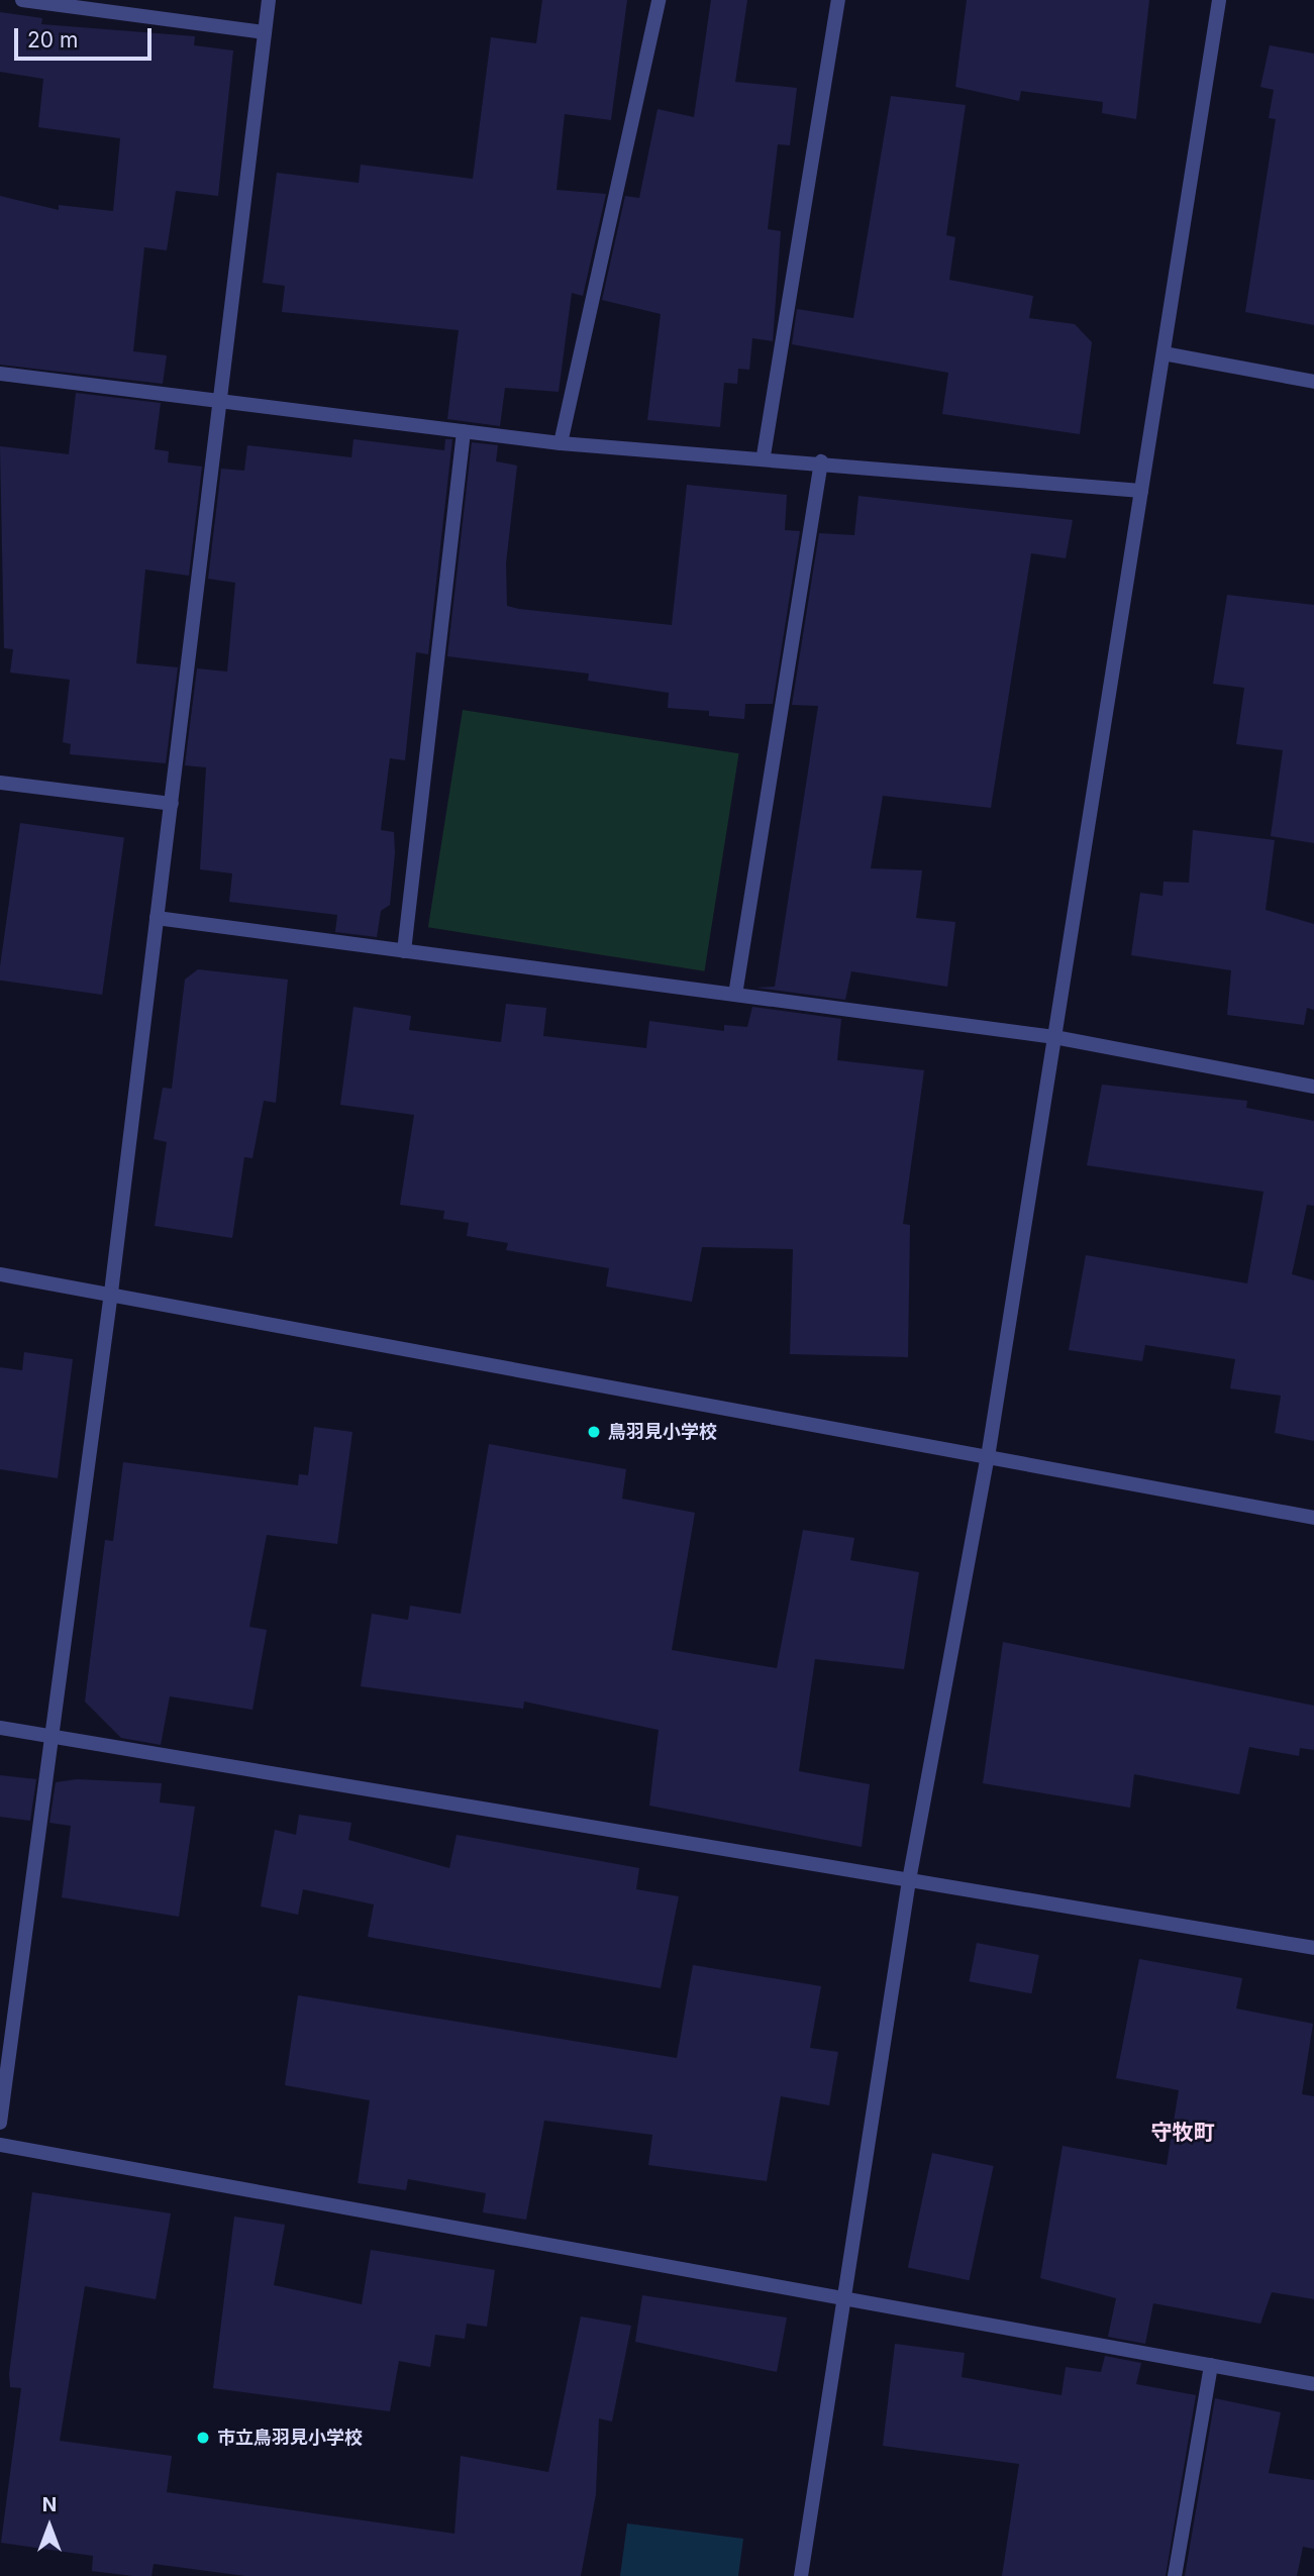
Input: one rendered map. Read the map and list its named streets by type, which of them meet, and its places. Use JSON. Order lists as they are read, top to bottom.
{
  "districts": ["守牧町"],
  "places": ["鳥羽見小学校", "市立鳥羽見小学校"],
  "scale_bar": "20 m",
  "north": "top"
}
